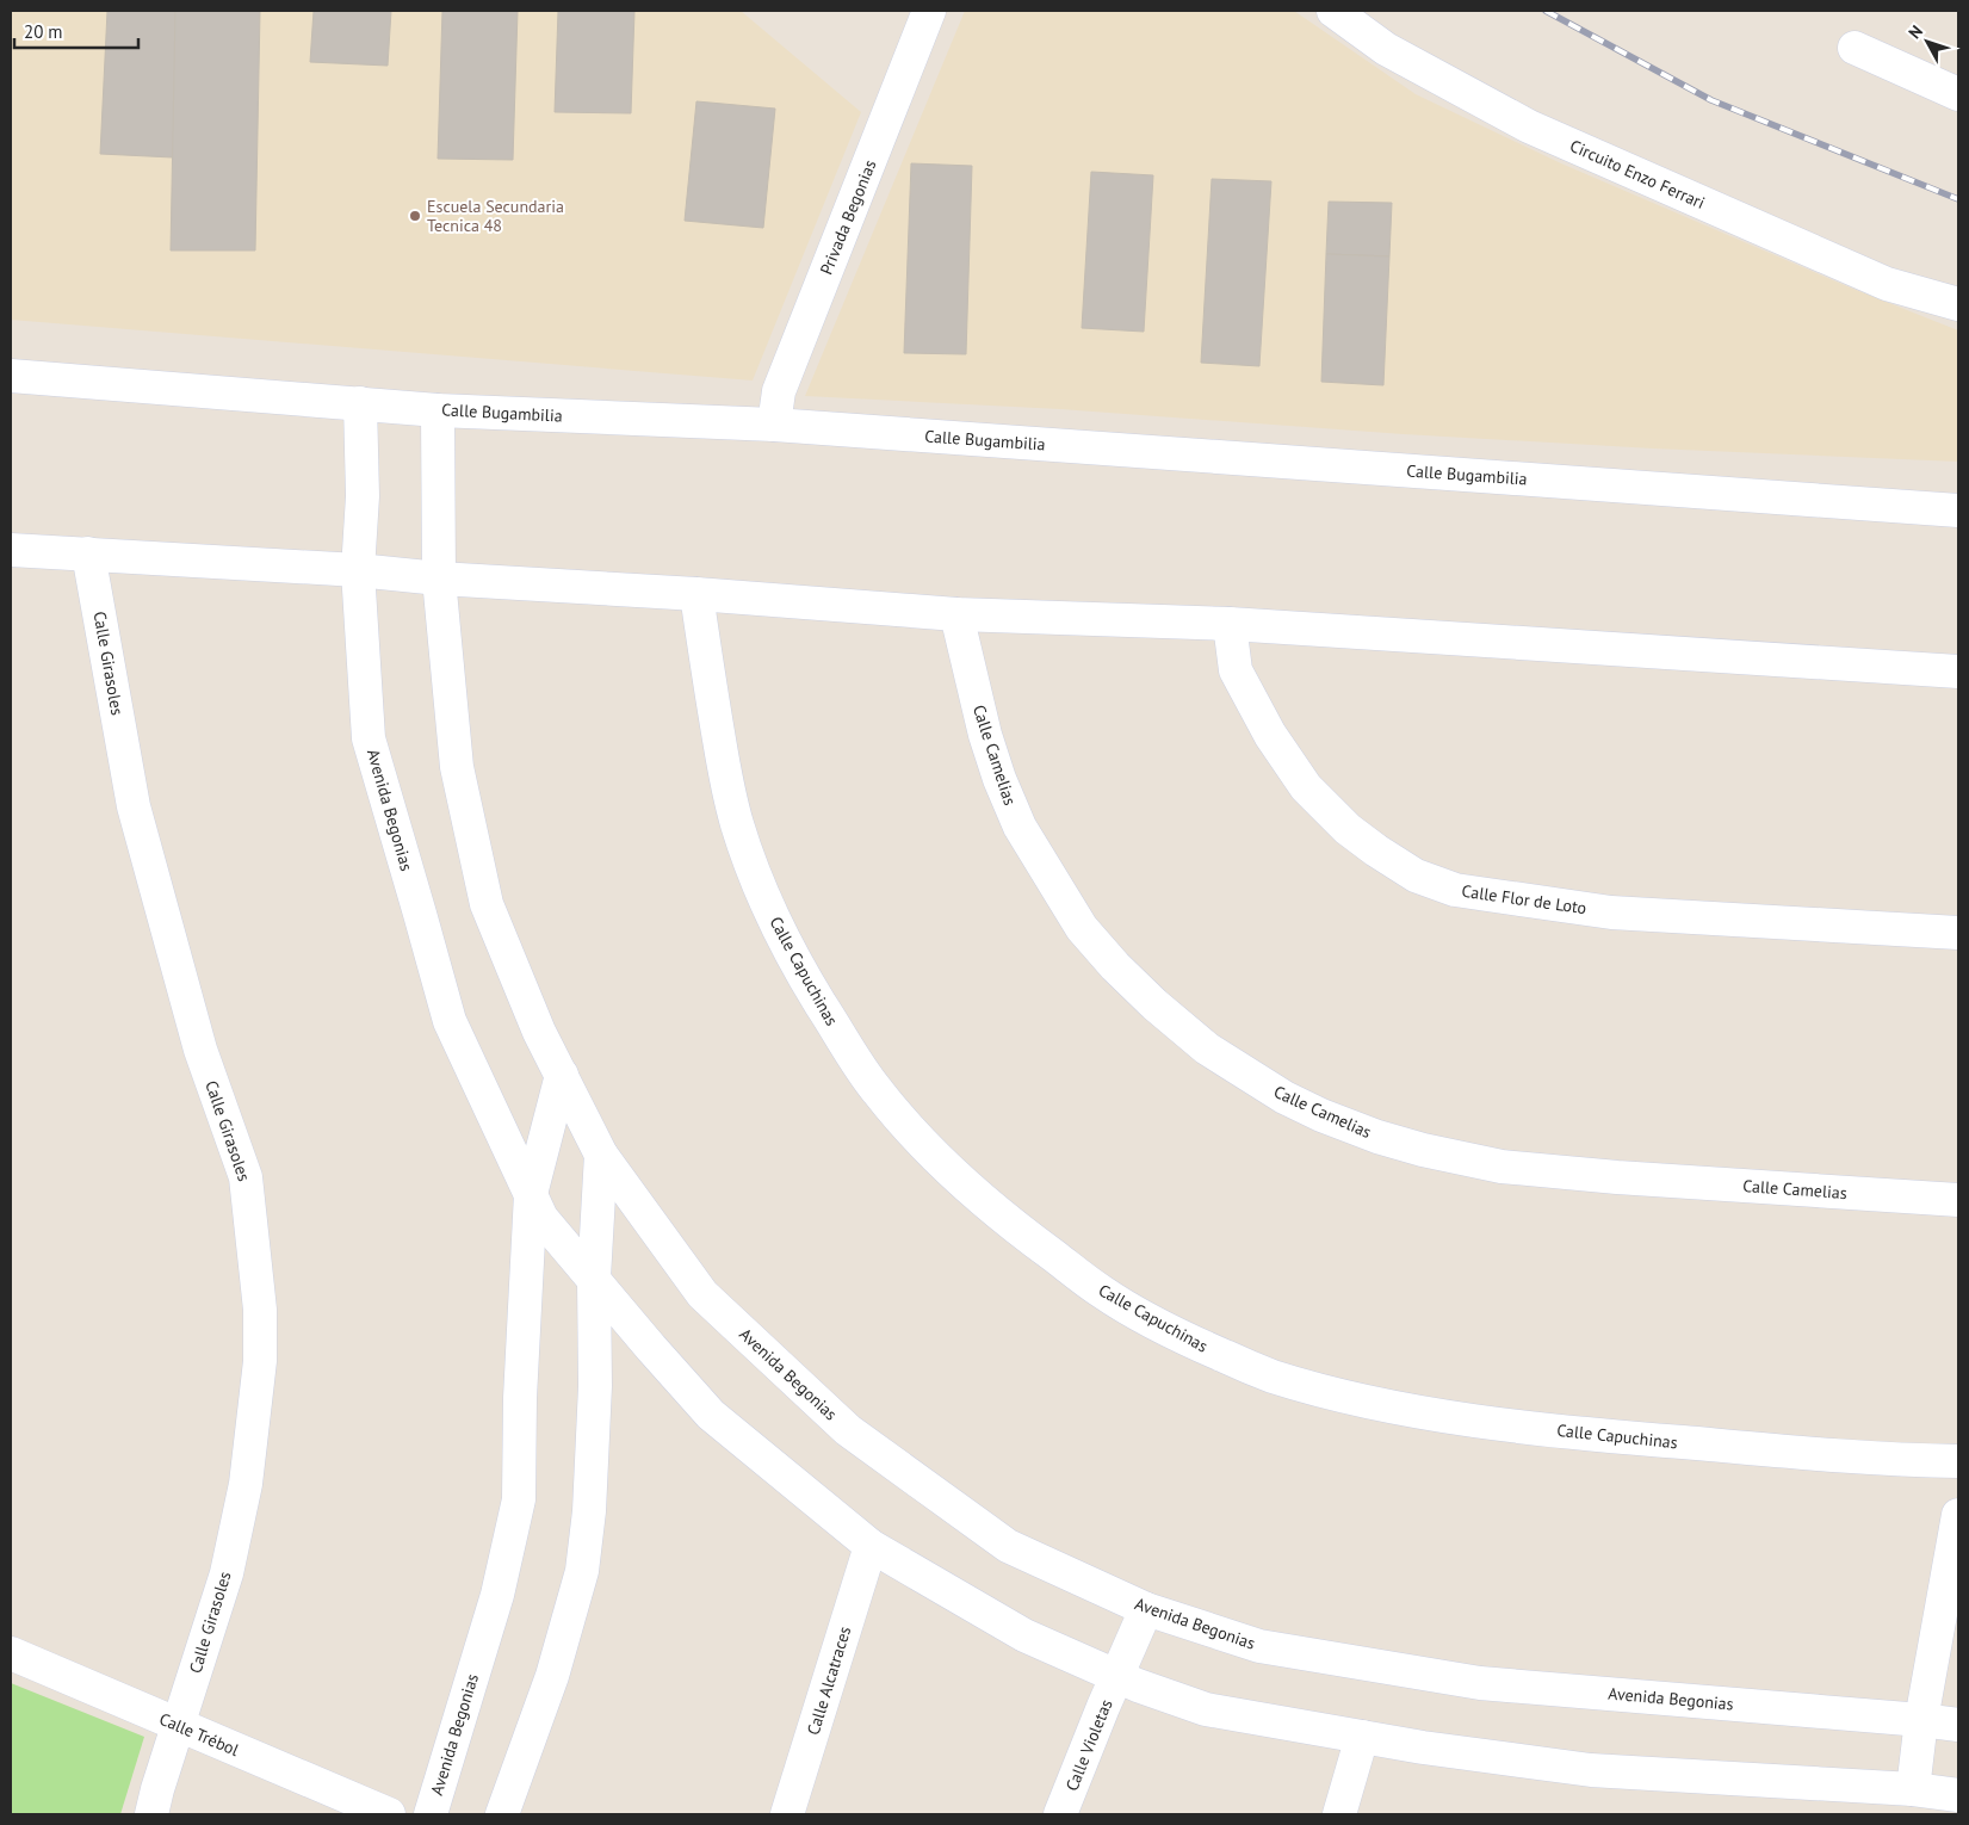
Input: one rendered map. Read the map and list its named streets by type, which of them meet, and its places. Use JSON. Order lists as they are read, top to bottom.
{
  "streets": {
    "street": [
      "Circuito Enzo Ferrari",
      "Privada Begonias",
      "Calle Bugambilia",
      "Calle Girasoles",
      "Calle Camelias",
      "Avenida Begonias",
      "Calle Flor de Loto",
      "Calle Capuchinas",
      "Calle Alcatraces",
      "Calle Trébol",
      "Calle Violetas"
    ]
  },
  "crossings": [
    ["Privada Begonias", "Calle Bugambilia"],
    ["Calle Bugambilia", "Avenida Begonias"],
    ["Calle Girasoles", "Calle Trébol"],
    ["Avenida Begonias", "Calle Alcatraces"],
    ["Avenida Begonias", "Calle Violetas"]
  ],
  "places": ["Escuela Secundaria Tecnica 48"],
  "scale_bar": "20 m",
  "north": "top left"
}
